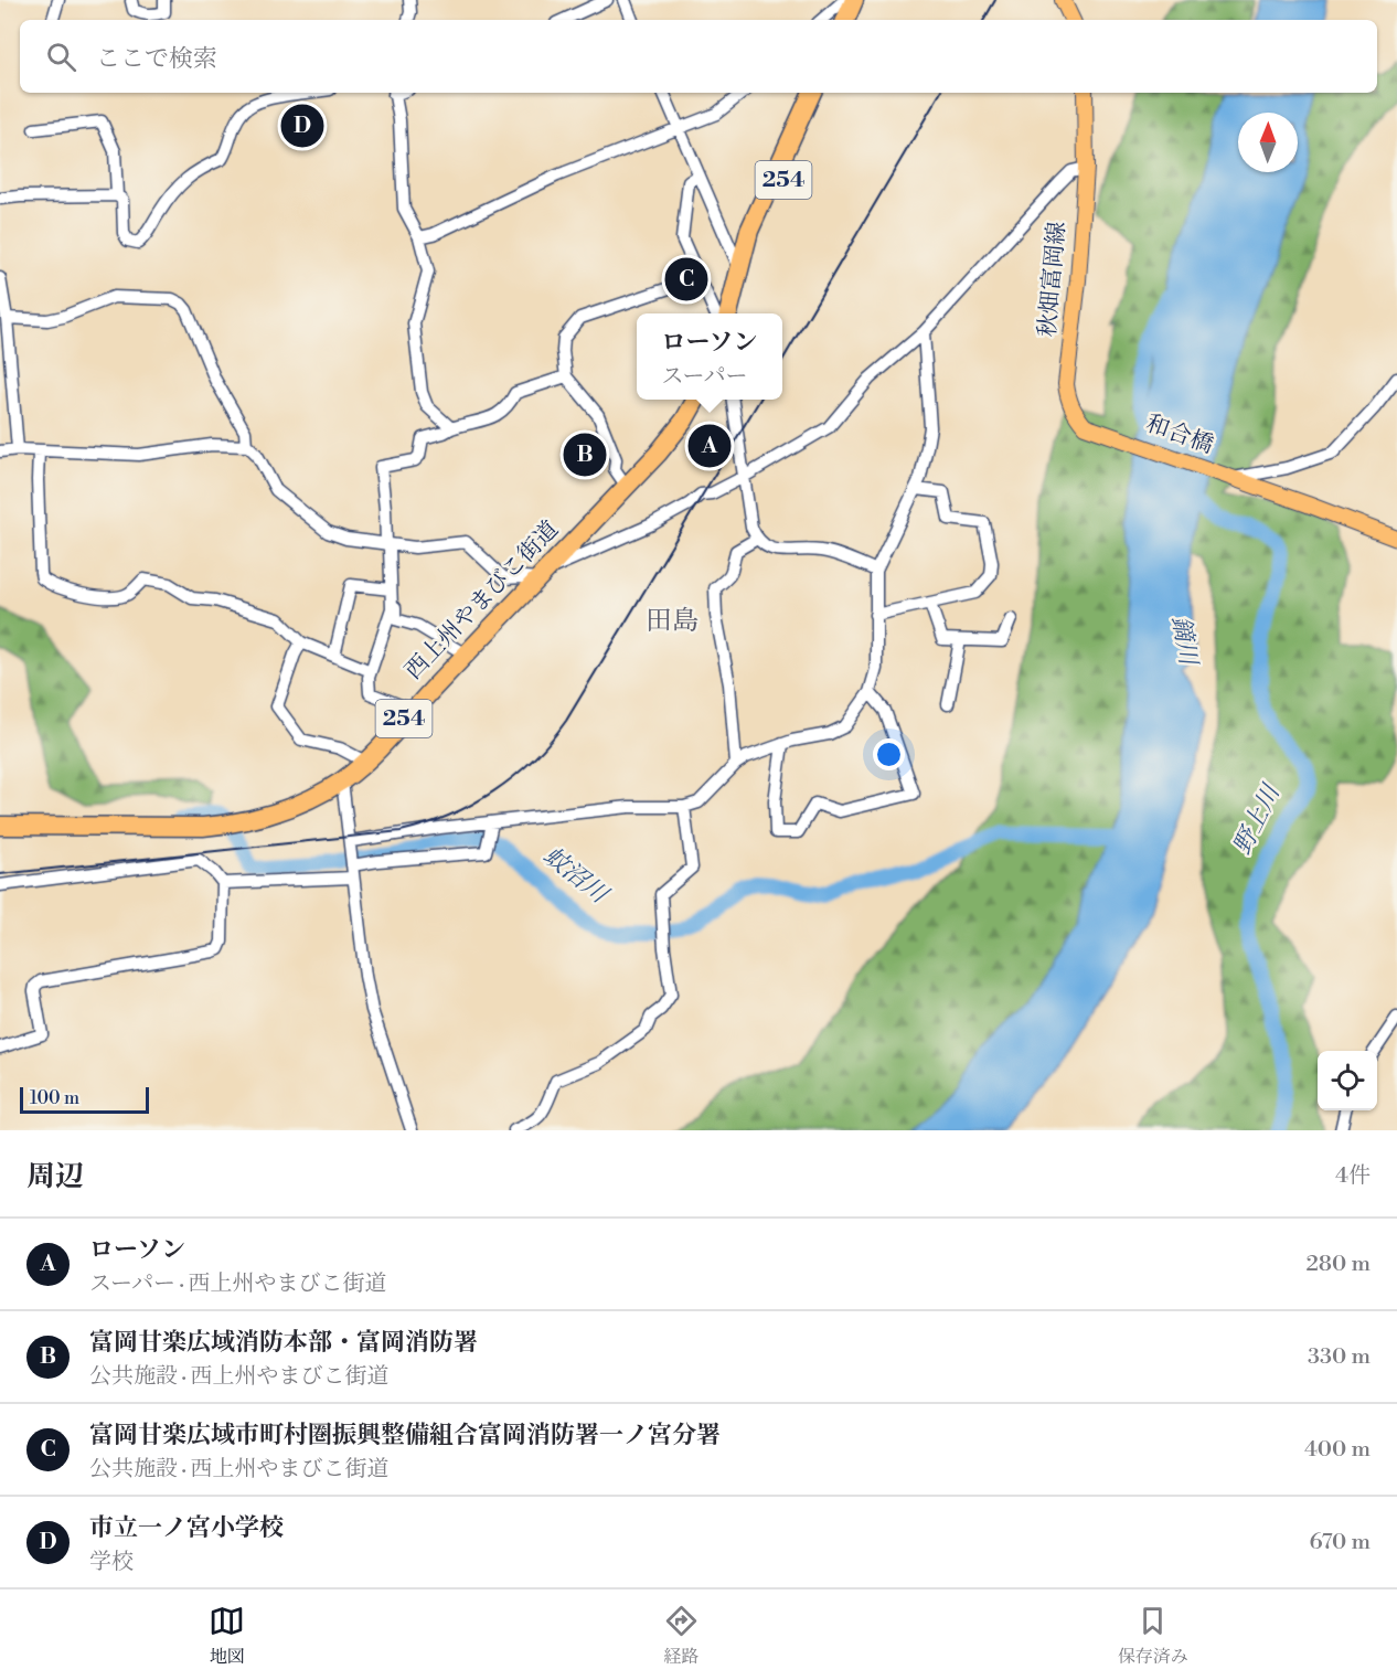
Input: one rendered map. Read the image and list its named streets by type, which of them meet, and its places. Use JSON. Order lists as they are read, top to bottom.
{
  "streets": {
    "highway": ["254", "西上州やまびこ街道"],
    "main road": ["秋畑富岡線", "和合橋"]
  },
  "crossings": [
    ["秋畑富岡線", "和合橋"]
  ],
  "districts": ["田島"],
  "water": ["鏑川", "野上川", "蚊沼川"],
  "scale_bar": "100 m",
  "north": "top",
  "page": {
    "search": "ここで検索",
    "pins": [
      "D",
      "C",
      "A",
      "B"
    ],
    "popup": ["ローソン", "スーパー"],
    "scale": "100 m",
    "heading": ["周辺", "4件"],
    "list": [
      {
        "mark": "A",
        "name": "ローソン",
        "note": "スーパー · 西上州やまびこ街道",
        "value": "280 m"
      },
      {
        "mark": "B",
        "name": "富岡甘楽広域消防本部・富岡消防署",
        "note": "公共施設 · 西上州やまびこ街道",
        "value": "330 m"
      },
      {
        "mark": "C",
        "name": "富岡甘楽広域市町村圏振興整備組合富岡消防署一ノ宮分署",
        "note": "公共施設 · 西上州やまびこ街道",
        "value": "400 m"
      },
      {
        "mark": "D",
        "name": "市立一ノ宮小学校",
        "note": "学校",
        "value": "670 m"
      }
    ],
    "nav": ["地図", "経路", "保存済み"]
  }
}
